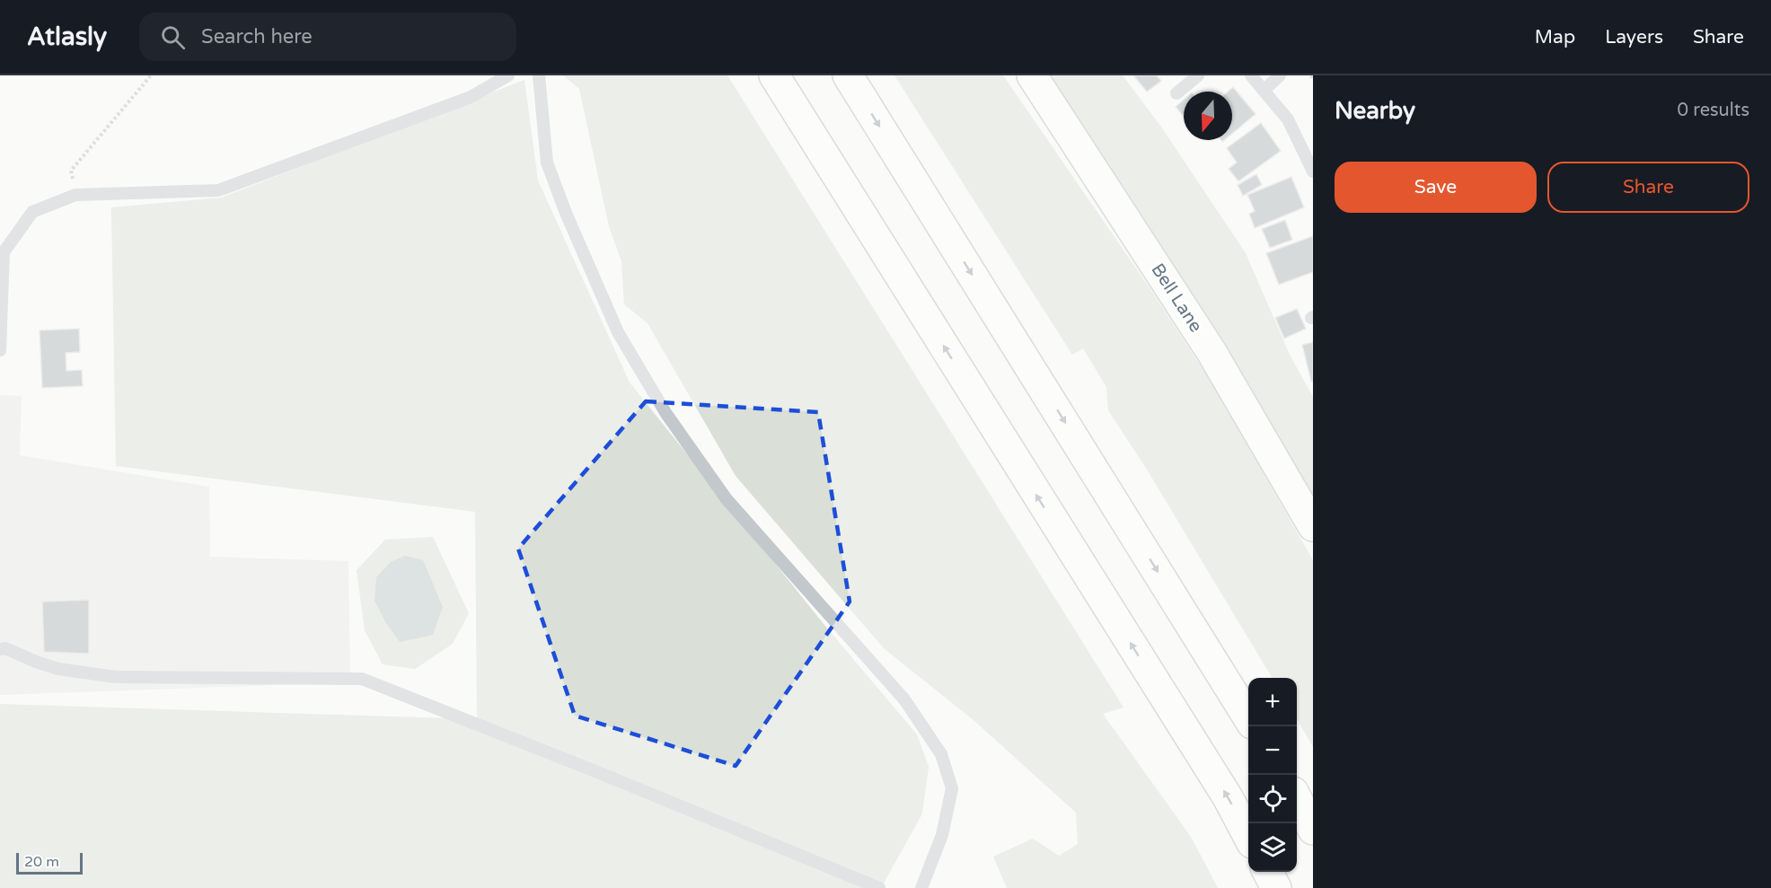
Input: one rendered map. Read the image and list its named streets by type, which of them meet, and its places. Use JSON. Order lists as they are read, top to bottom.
{
  "streets": {
    "main road": ["Bell Lane"]
  },
  "scale_bar": "20 m",
  "north": "bottom",
  "page": {
    "header": "Atlasly",
    "search": "Search here",
    "nav": ["Map", "Layers", "Share"],
    "heading": ["Nearby", "0 results"],
    "buttons": ["Save", "Share"],
    "map_buttons": ["+", "−"],
    "scale": "20 m"
  }
}
